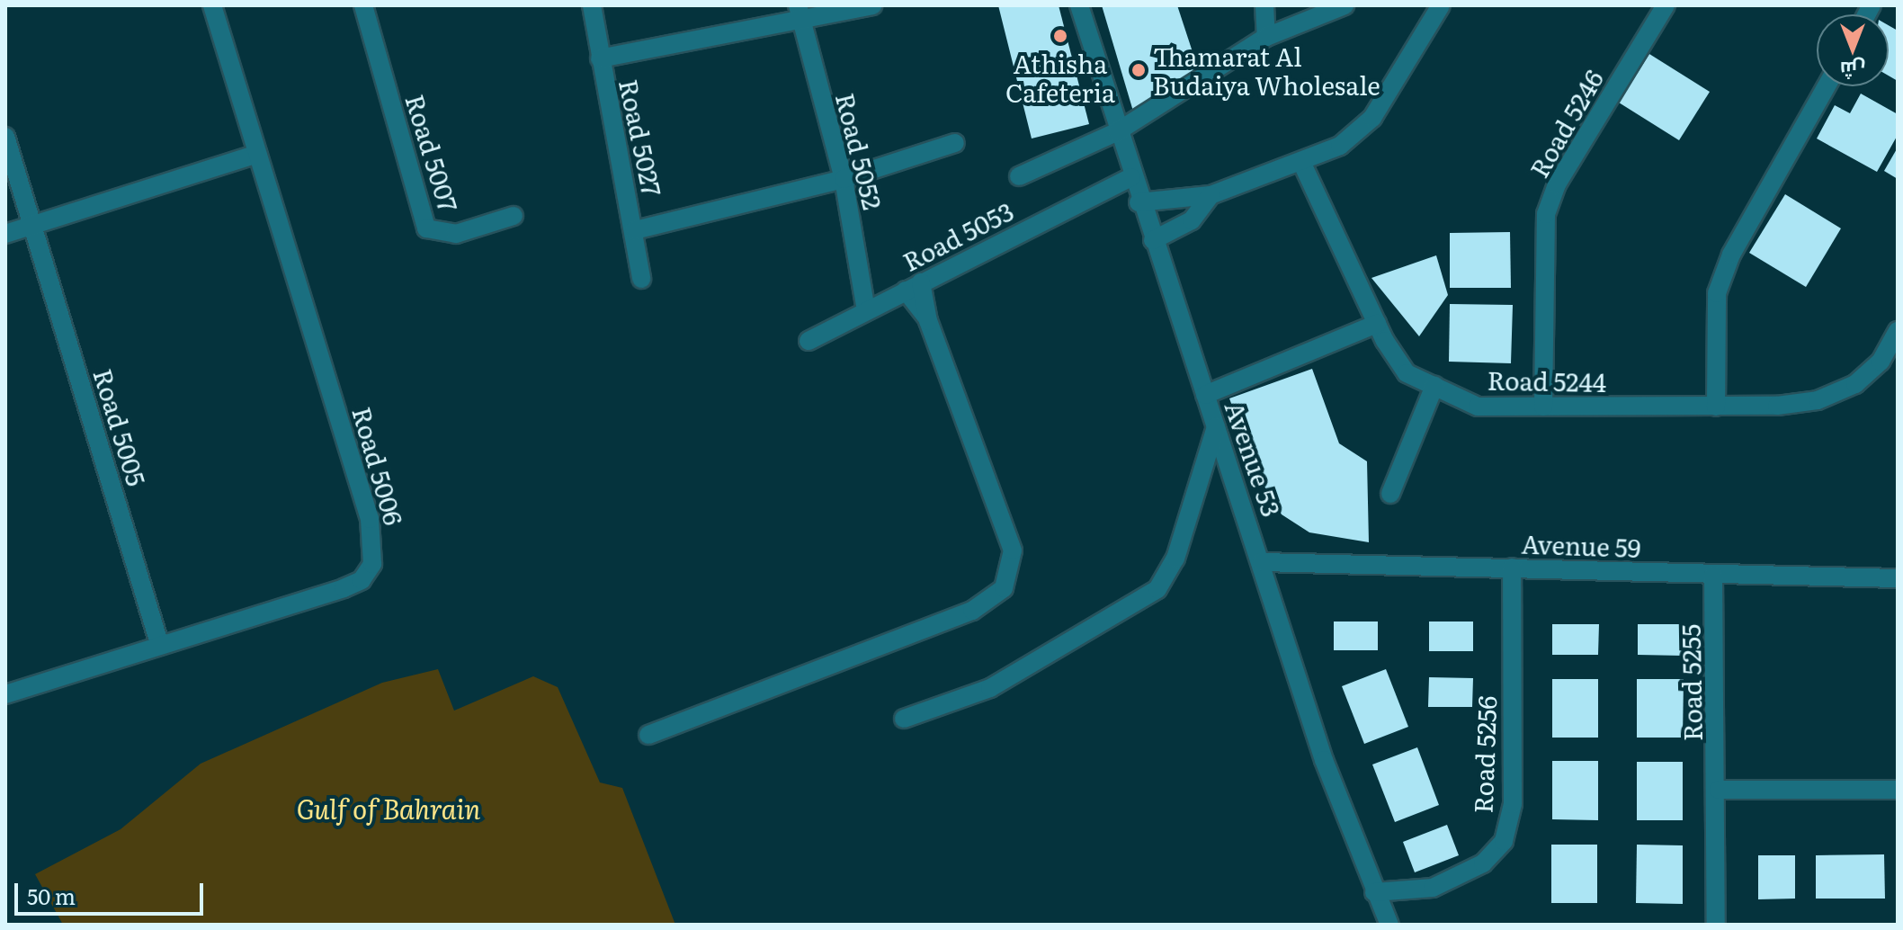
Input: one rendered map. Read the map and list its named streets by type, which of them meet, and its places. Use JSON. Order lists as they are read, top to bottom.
{
  "streets": {
    "street": [
      "Road 5246",
      "Road 5027",
      "Road 5052",
      "Road 5007",
      "Road 5053",
      "Road 5244",
      "Road 5005",
      "Avenue 53",
      "Road 5006",
      "Avenue 59",
      "Road 5255",
      "Road 5256"
    ]
  },
  "crossings": [
    ["Road 5246", "Road 5244"],
    ["Road 5052", "Road 5053"],
    ["Road 5053", "Avenue 53"],
    ["Road 5005", "Road 5006"],
    ["Avenue 53", "Avenue 59"],
    ["Avenue 53", "Road 5256"],
    ["Avenue 59", "Road 5255"],
    ["Avenue 59", "Road 5256"]
  ],
  "water": ["Gulf of Bahrain"],
  "places": ["Athisha Cafeteria", "Thamarat Al Budaiya Wholesale"],
  "scale_bar": "50 m",
  "north": "bottom"
}
